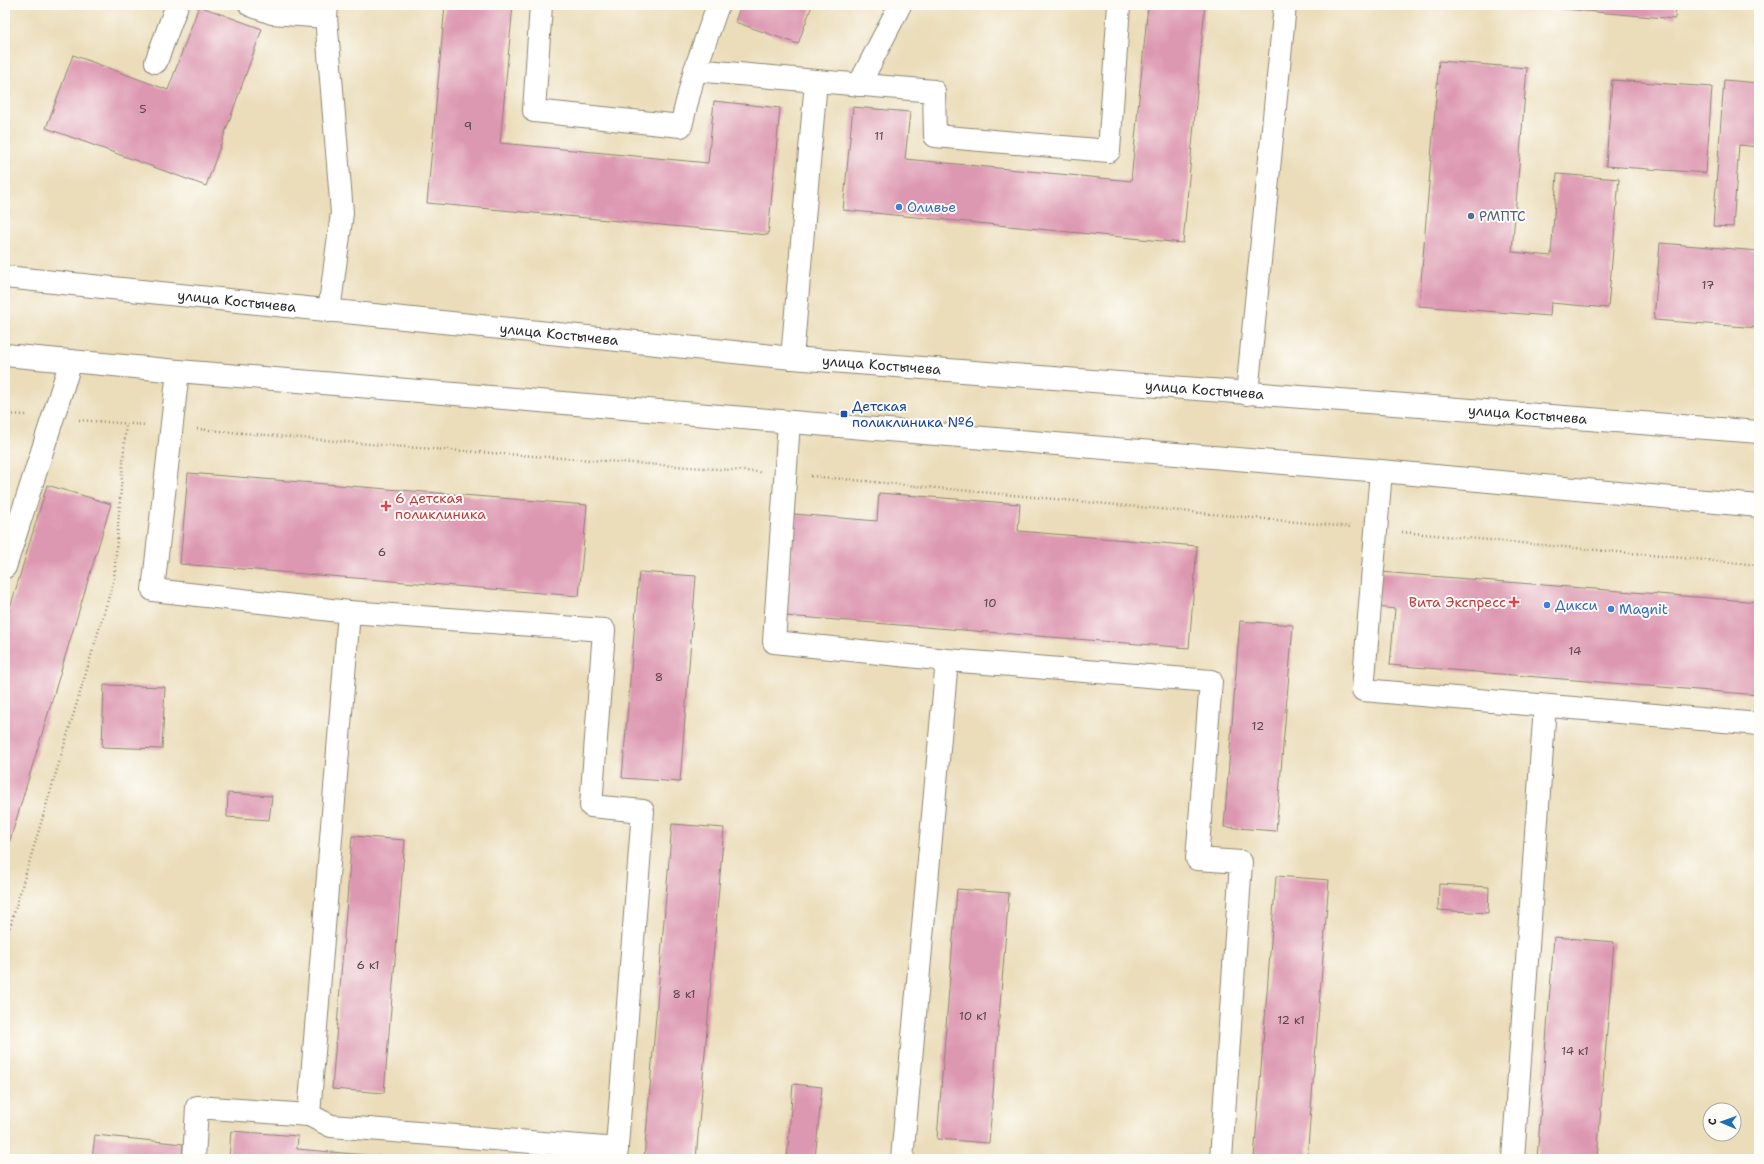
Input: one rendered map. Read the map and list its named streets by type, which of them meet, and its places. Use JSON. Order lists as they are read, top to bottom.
{
  "streets": {
    "street": ["улица Костычева"]
  },
  "places": {
    "other": [
      "Оливье",
      "РМПТС",
      "Дикси",
      "Magnit"
    ],
    "transit": ["Детская поликлиника №6"],
    "health": ["6 детская поликлиника", "Вита Экспресс"]
  },
  "house_numbers": [
    "5",
    "9",
    "11",
    "17",
    "6",
    "10",
    "14",
    "8",
    "12",
    "6 к1",
    "8 к1",
    "10 к1",
    "12 к1",
    "14 к1"
  ],
  "north": "left"
}
